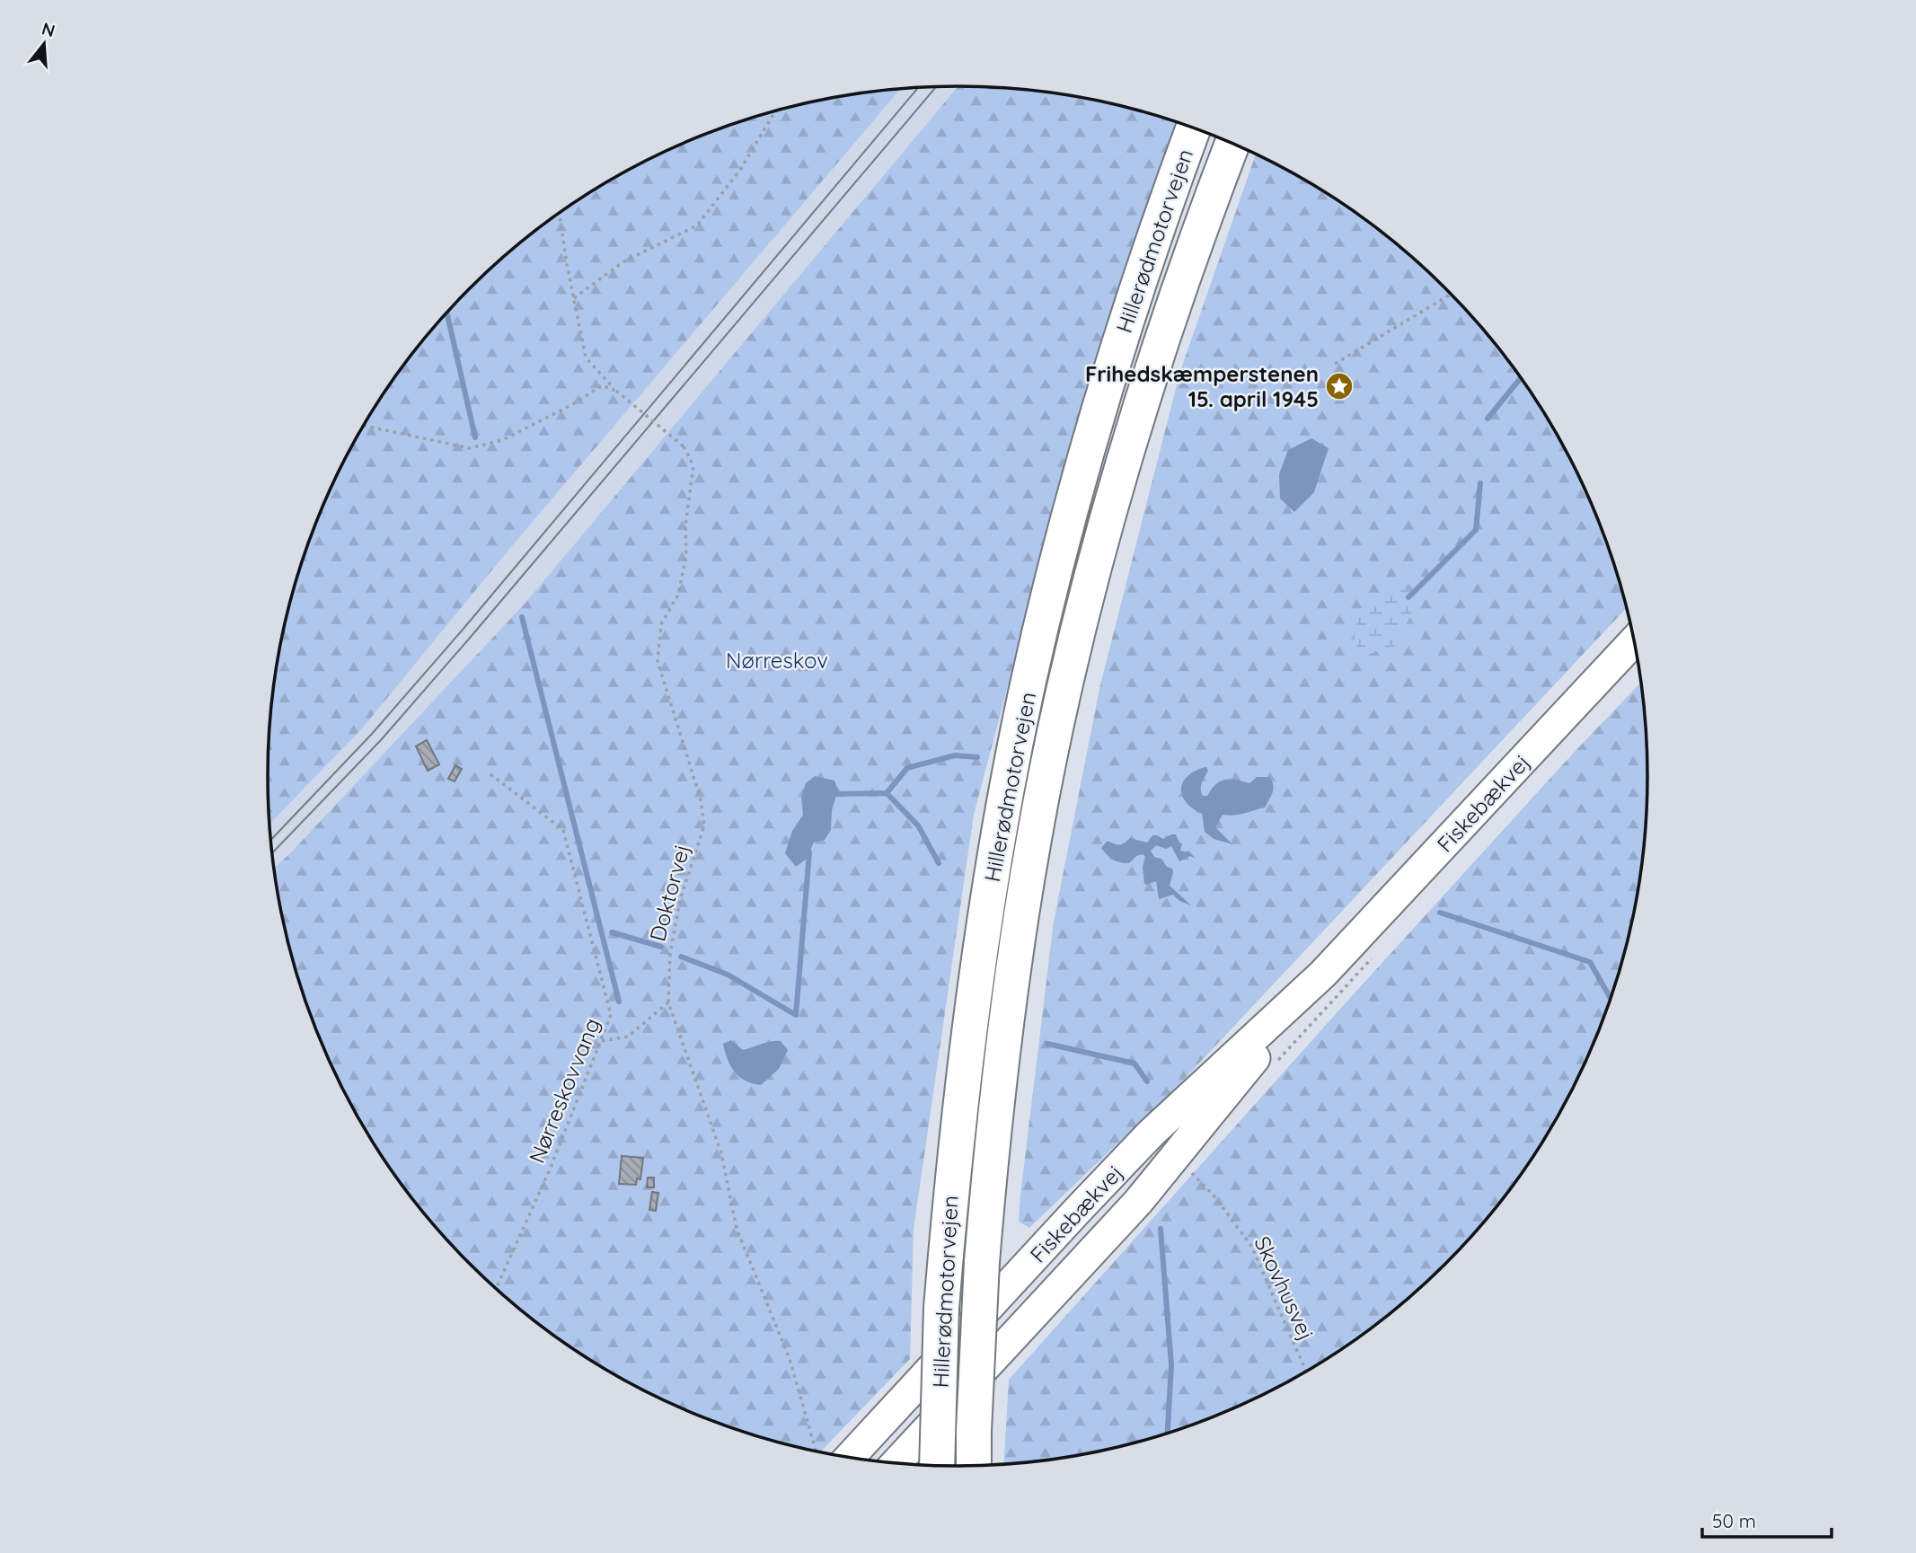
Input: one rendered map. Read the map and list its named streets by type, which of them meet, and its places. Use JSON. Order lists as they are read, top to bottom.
{
  "streets": {
    "highway": ["Hillerødmotorvejen"],
    "street": ["Fiskebækvej"],
    "path": ["Doktorvej", "Nørreskovvang", "Skovhusvej"]
  },
  "crossings": [
    ["Fiskebækvej", "Skovhusvej"]
  ],
  "parks": ["Nørreskov"],
  "places": {
    "place": ["Frihedskæmperstenen 15. april 1945"]
  },
  "scale_bar": "50 m",
  "north": "top"
}
